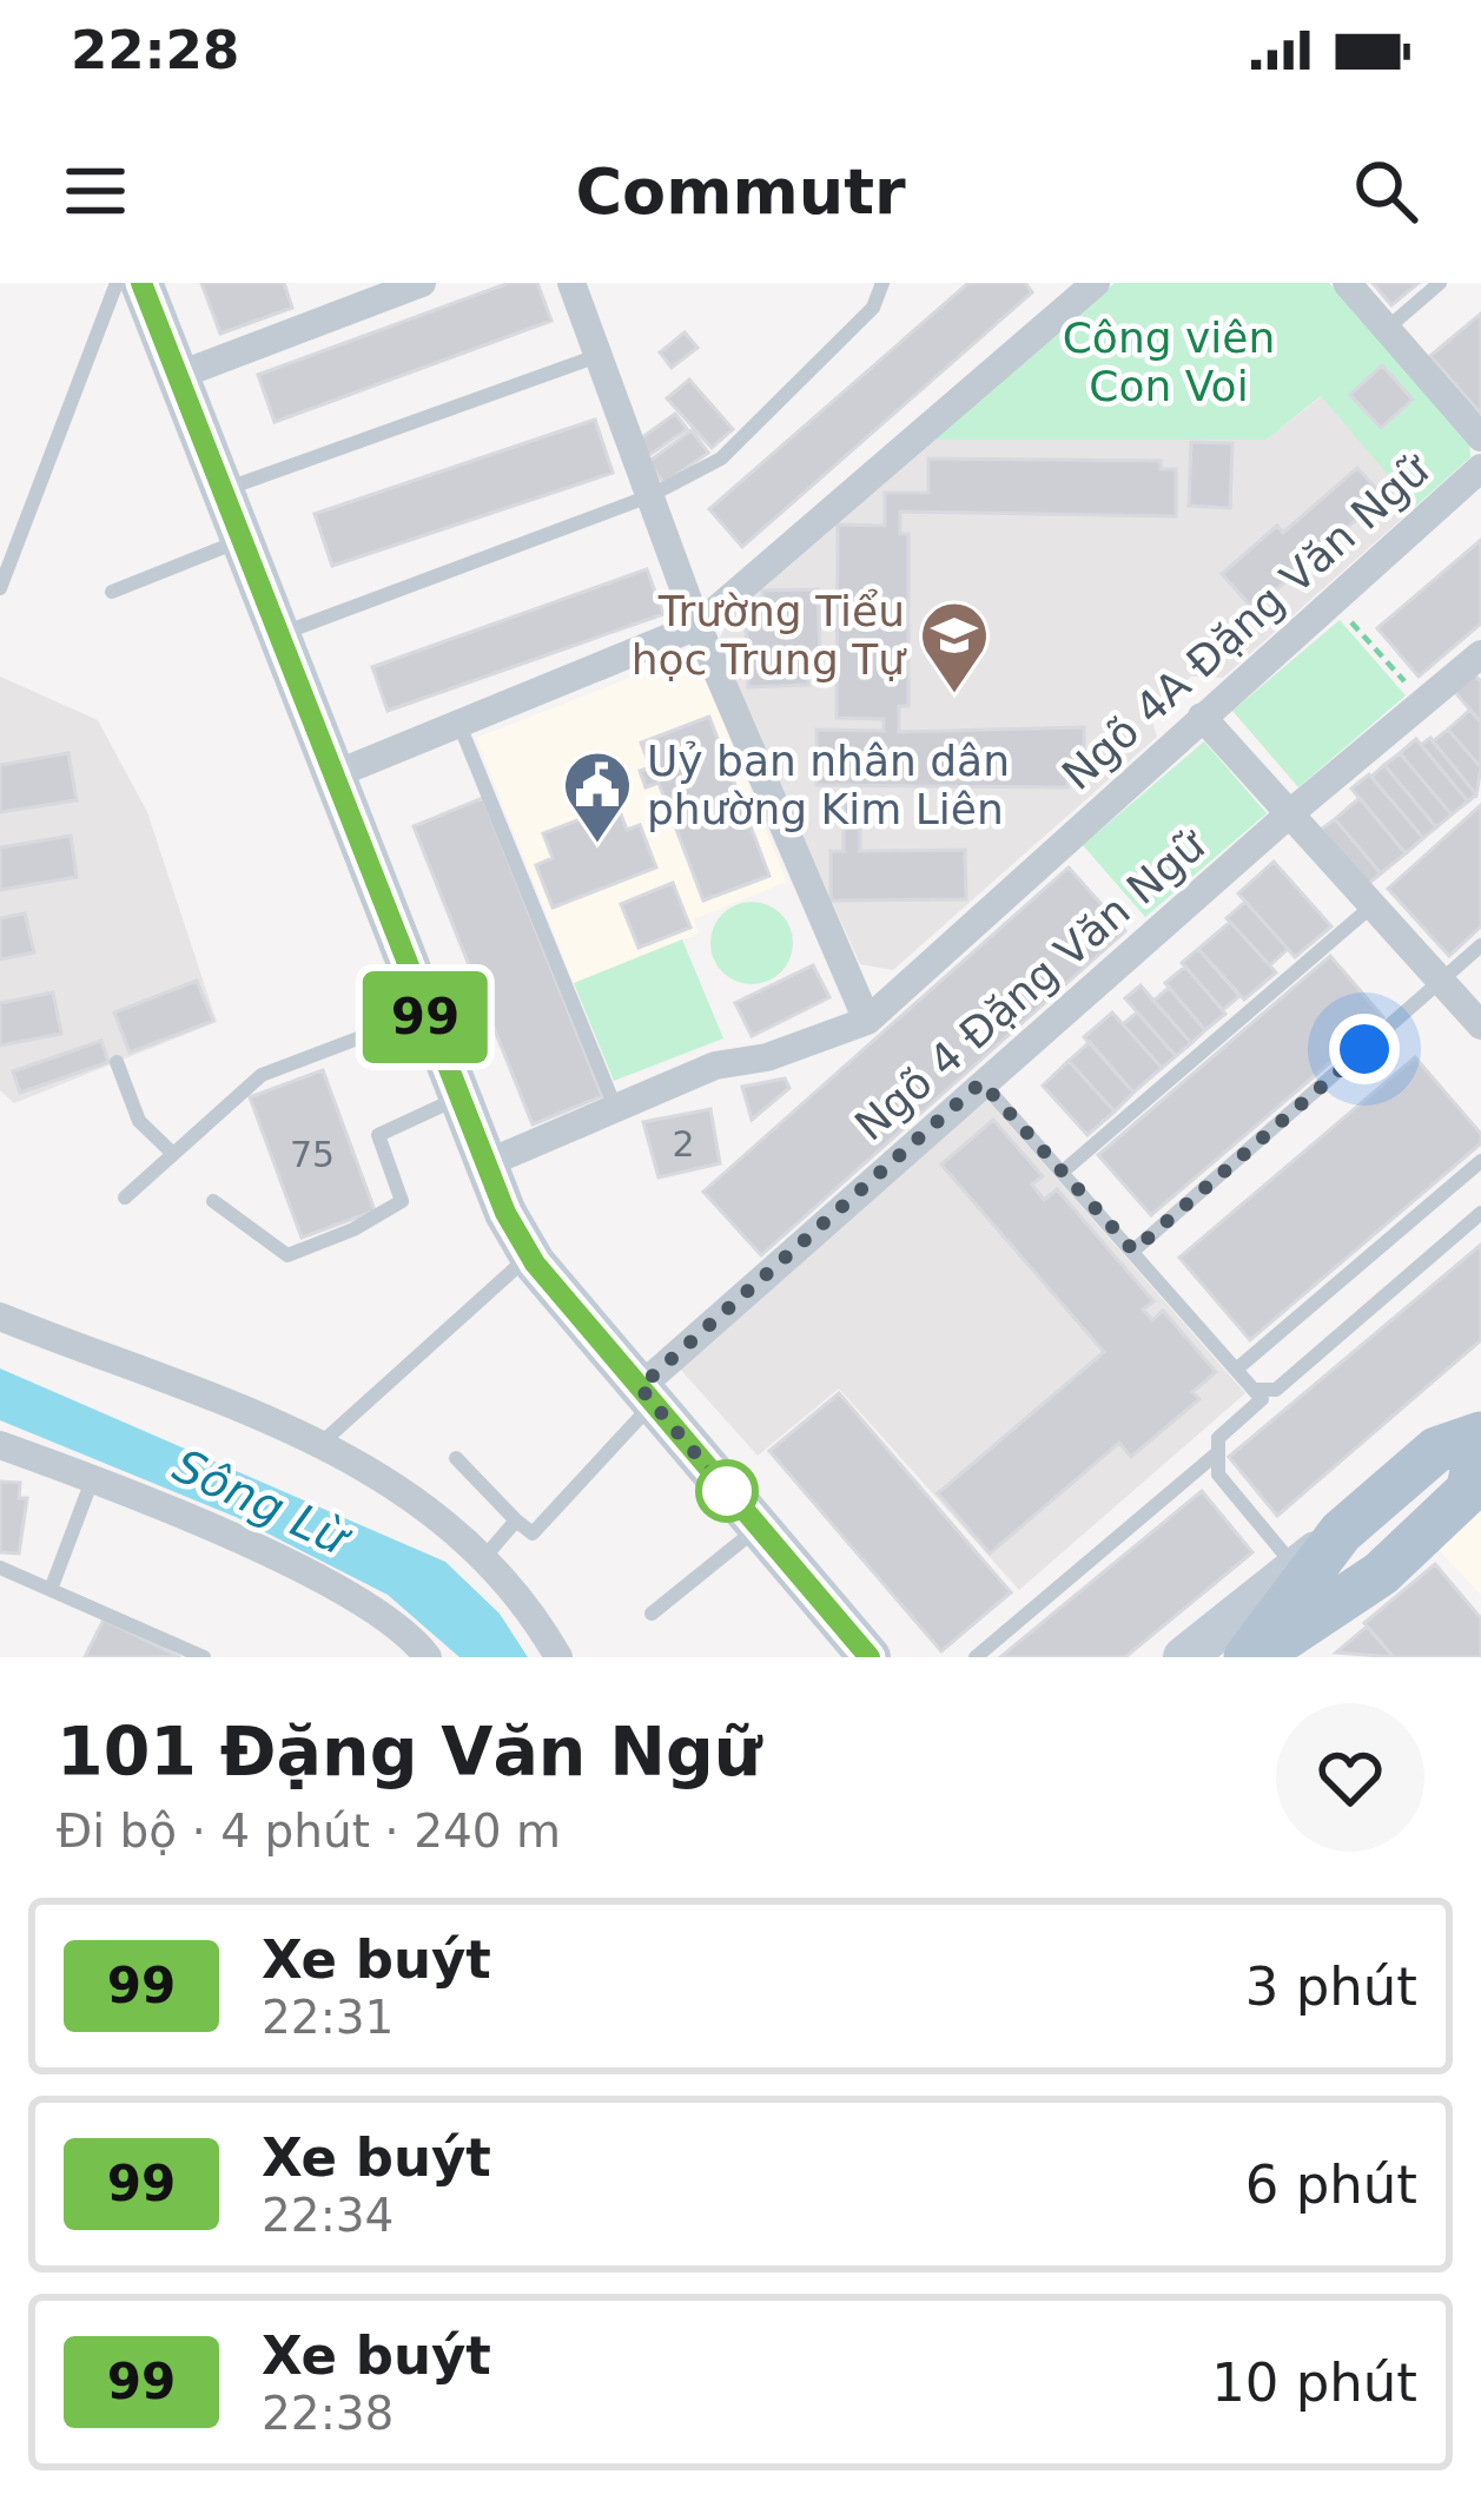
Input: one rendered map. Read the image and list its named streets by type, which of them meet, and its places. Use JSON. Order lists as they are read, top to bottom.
{
  "streets": {
    "street": ["Ngõ 4A Đặng Văn Ngữ", "Ngõ 4 Đặng Văn Ngữ"]
  },
  "water": ["Sông Lừ"],
  "parks": ["Công viên Con Voi"],
  "places": {
    "school or university": ["Trường Tiểu học Trung Tự"],
    "public building": ["Uỷ ban nhân dân phường Kim Liên"]
  },
  "lines": ["bus line 99"],
  "house_numbers": ["2", "75"],
  "page": {
    "status": "22:28",
    "header": "Commutr",
    "on_map": "99",
    "heading": ["101 Đặng Văn Ngữ", "Đi bộ · 4 phút · 240 m"],
    "list": [
      {
        "mark": "99",
        "name": "Xe buýt",
        "note": "22:31",
        "value": "3 phút"
      },
      {
        "mark": "99",
        "name": "Xe buýt",
        "note": "22:34",
        "value": "6 phút"
      },
      {
        "mark": "99",
        "name": "Xe buýt",
        "note": "22:38",
        "value": "10 phút"
      }
    ]
  }
}
